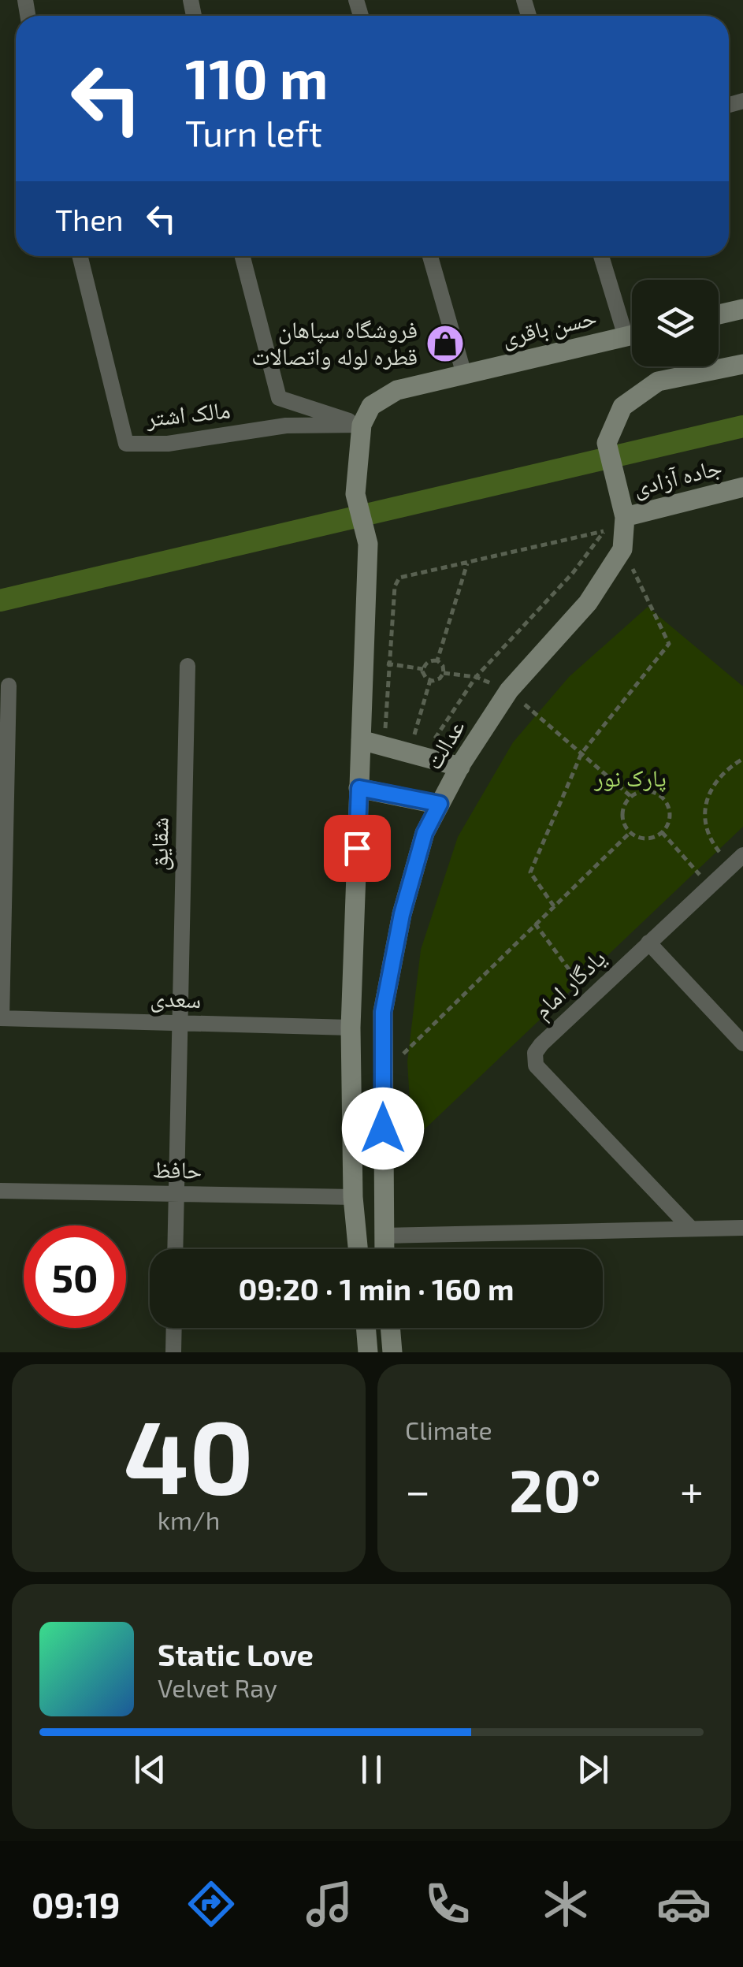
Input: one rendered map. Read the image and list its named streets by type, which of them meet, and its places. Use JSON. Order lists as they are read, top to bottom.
{
  "streets": {
    "main road": ["حسن باقری", "جاده آزادی", "عدالت"],
    "street": [
      "مالک اشتر",
      "شقایق",
      "یادگار امام",
      "سعدی",
      "حافظ"
    ]
  },
  "crossings": [
    ["حسن باقری", "مالک اشتر"],
    ["جاده آزادی", "عدالت"],
    ["شقایق", "سعدی"],
    ["شقایق", "حافظ"]
  ],
  "parks": ["پارک نور"],
  "places": {
    "shop": ["فروشگاه سپاهان قطره لوله واتصالات"]
  },
  "page": {
    "turn": ["110 m", "Turn left"],
    "then": "Then",
    "limit": "50",
    "trip": "09:20 · 1 min · 160 m",
    "tile": [
      ["40", "km/h"],
      "Climate"
    ],
    "heat": ["−", "20°", "+"],
    "song": ["Static Love", "Velvet Ray"],
    "tabs": "09:19"
  }
}
